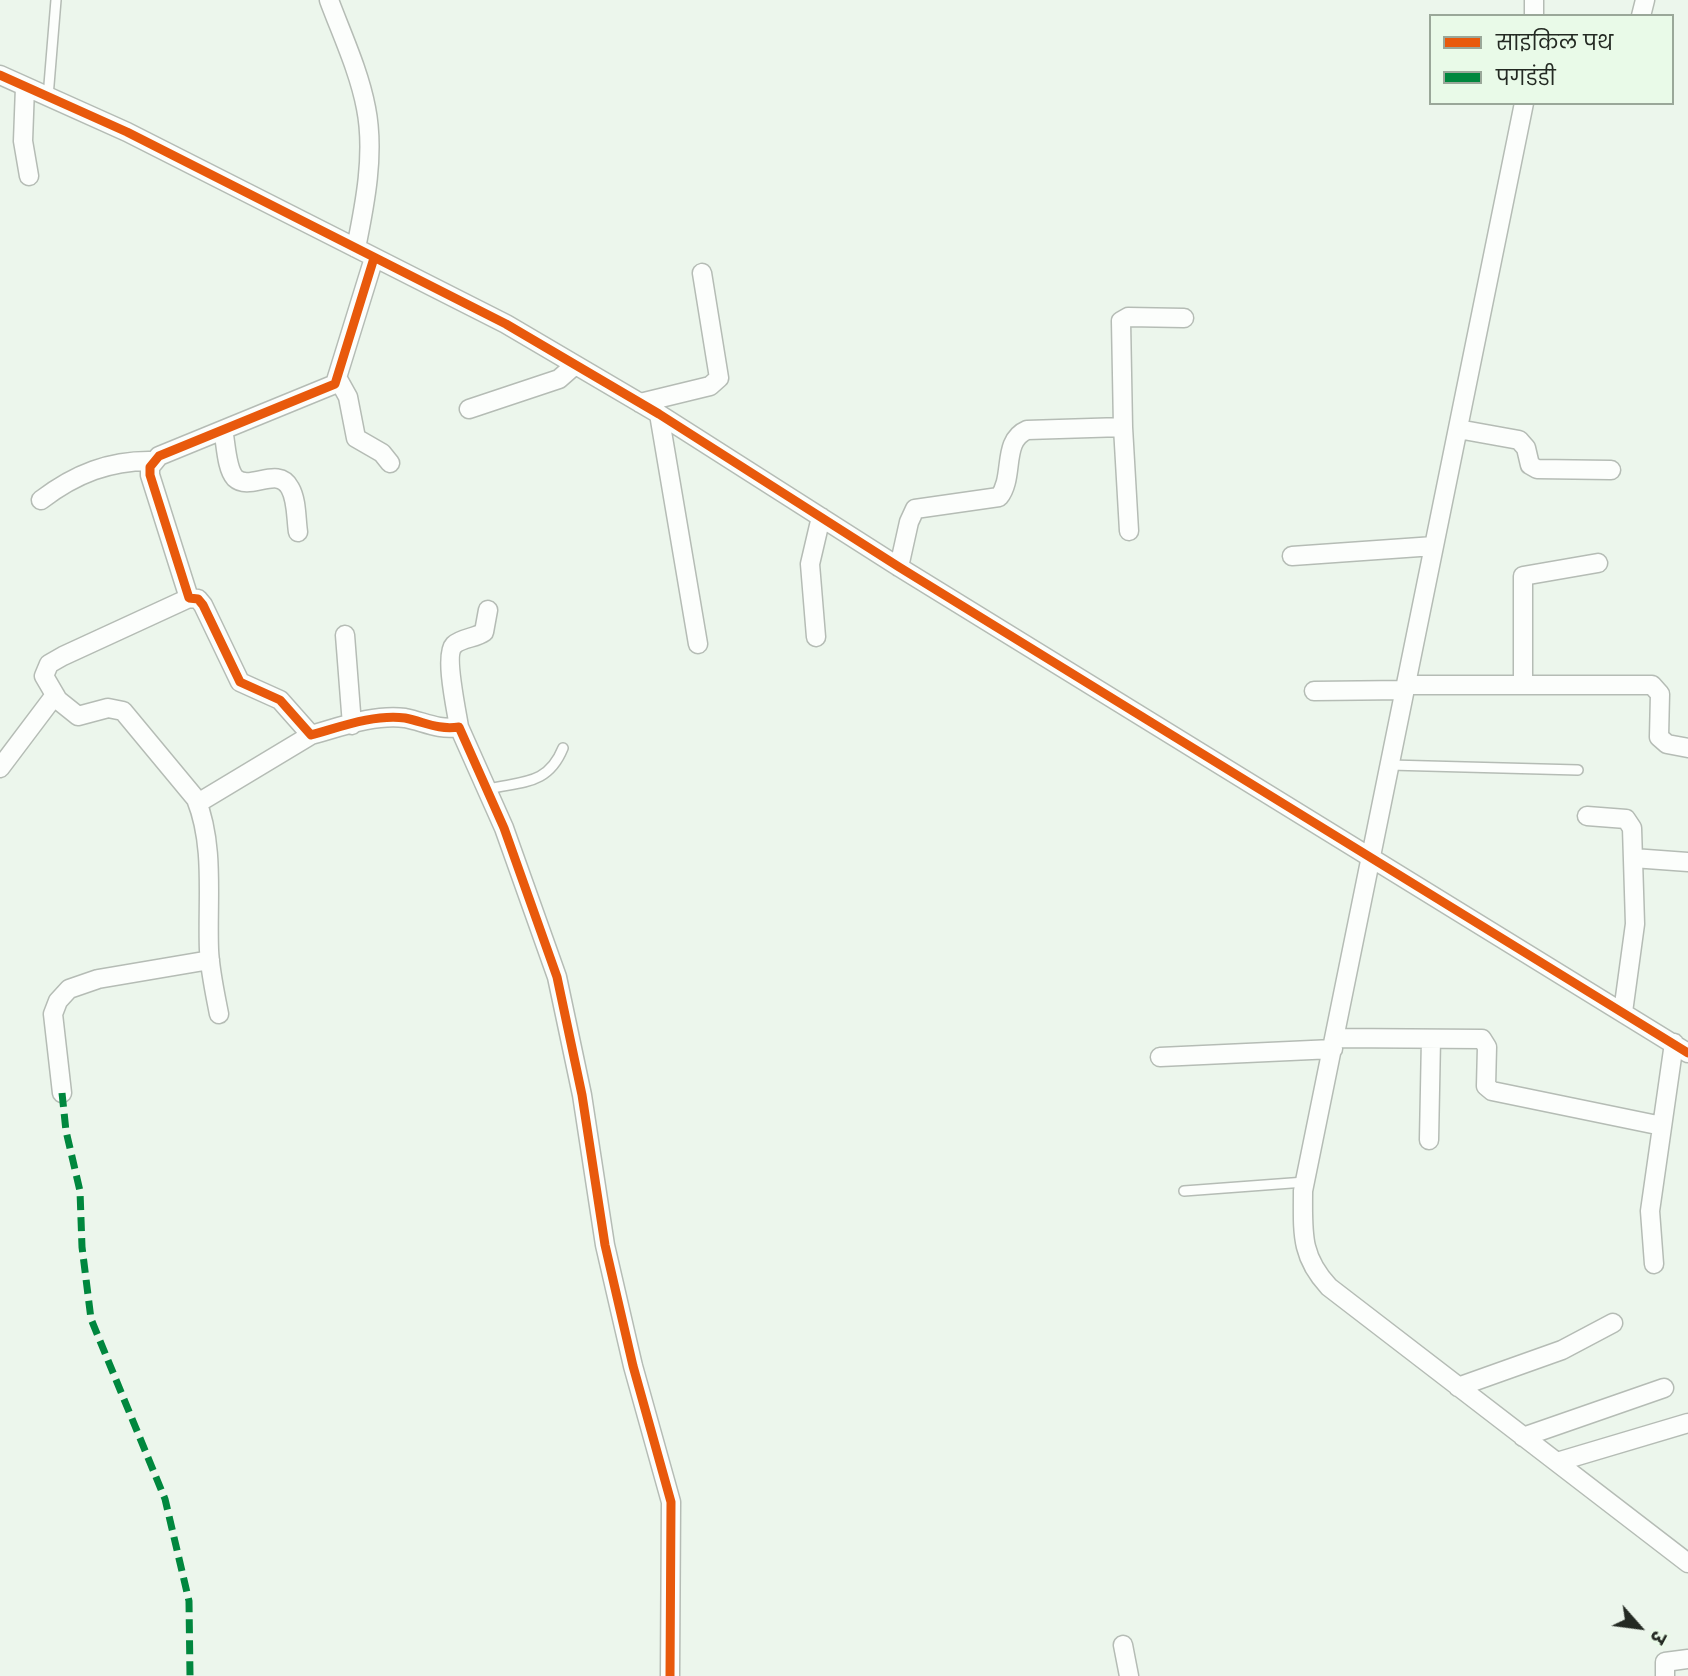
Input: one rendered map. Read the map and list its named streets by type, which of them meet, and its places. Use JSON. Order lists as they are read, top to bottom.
{
  "legend": ["साइकिल पथ", "पगडंडी"],
  "north": "bottom right"
}
